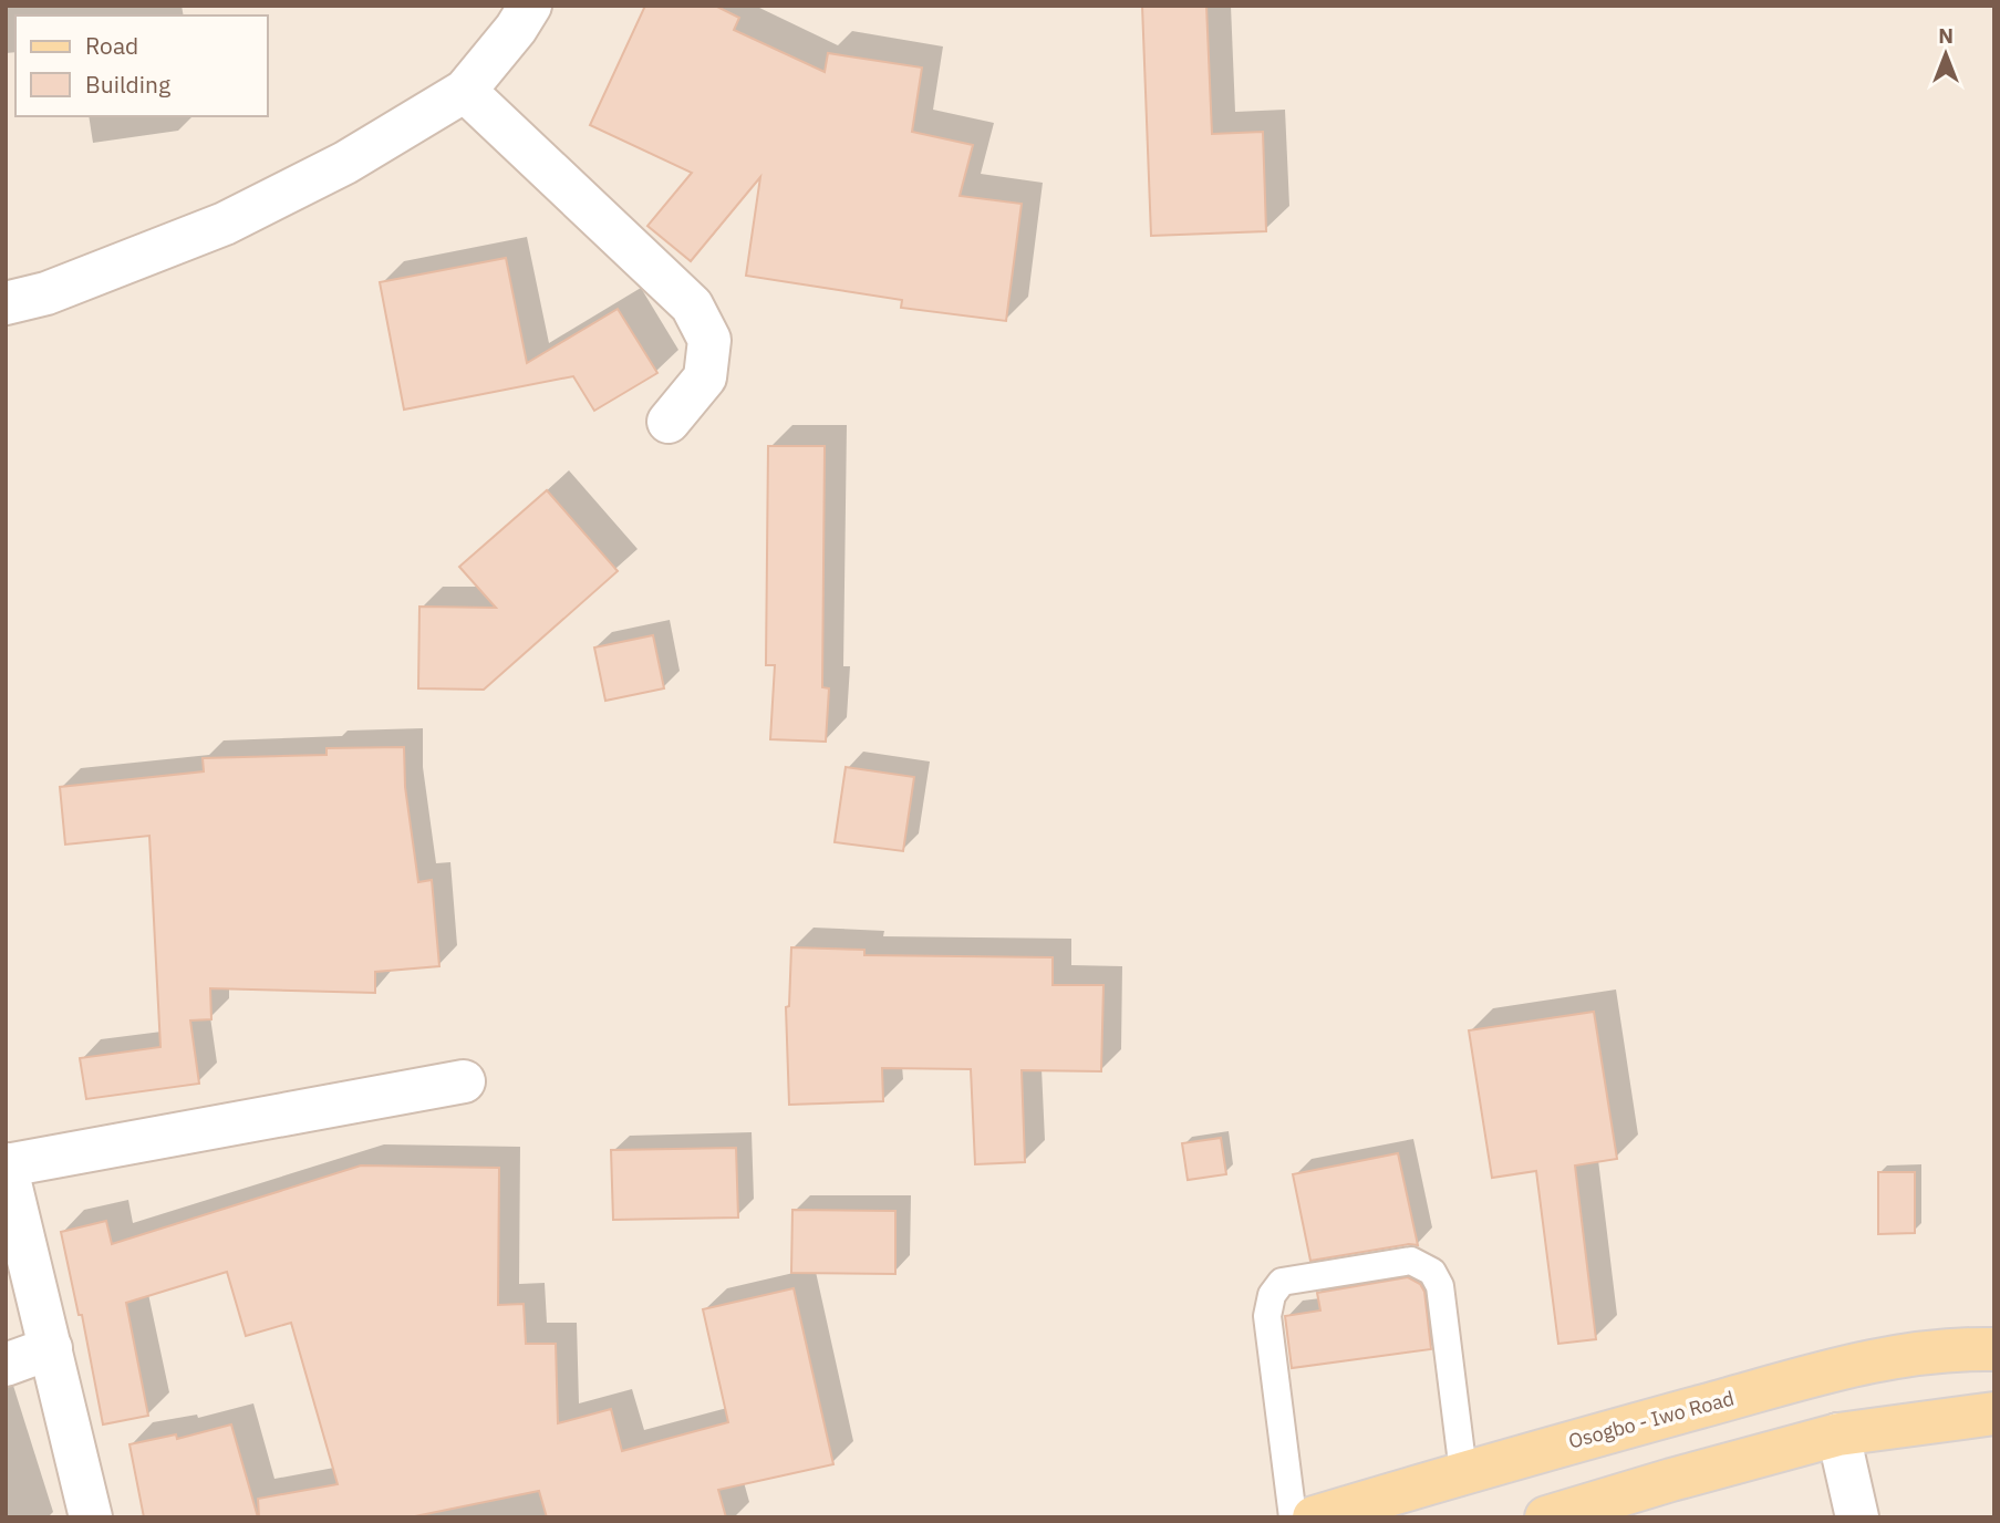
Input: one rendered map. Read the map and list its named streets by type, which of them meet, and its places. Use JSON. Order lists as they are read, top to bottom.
{
  "streets": {
    "main road": ["Osogbo - Iwo Road"]
  },
  "legend": ["Road", "Building"],
  "north": "top"
}
